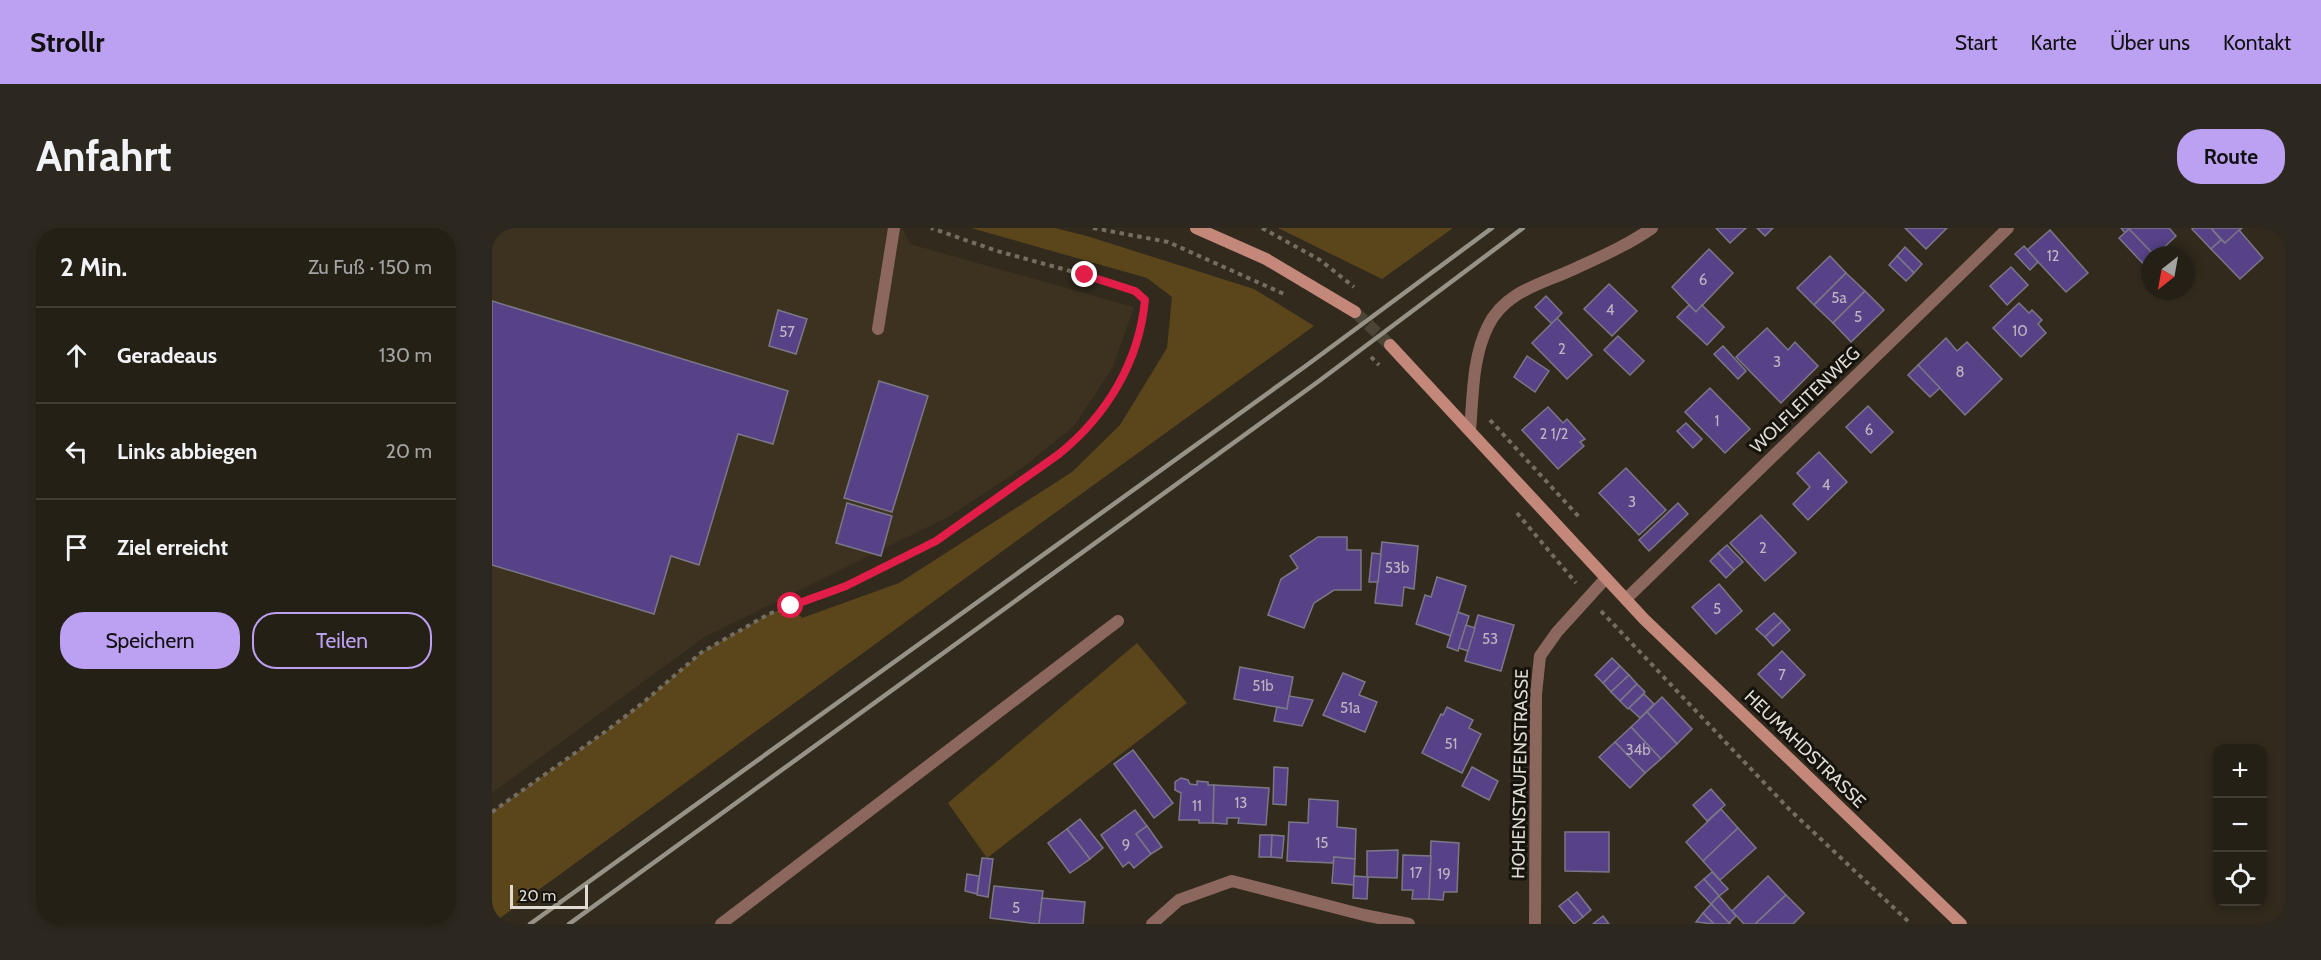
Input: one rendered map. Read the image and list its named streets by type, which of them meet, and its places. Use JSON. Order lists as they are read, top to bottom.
{
  "streets": {
    "main road": ["HEUMAHDSTRASSE"],
    "street": ["WOLFLEITENWEG", "HOHENSTAUFENSTRASSE"]
  },
  "crossings": [
    ["WOLFLEITENWEG", "HEUMAHDSTRASSE"]
  ],
  "house_numbers": [
    "12",
    "6",
    "5a",
    "4",
    "5",
    "10",
    "57",
    "2",
    "3",
    "8",
    "1",
    "6",
    "2 1/2",
    "4",
    "3",
    "2",
    "53b",
    "5",
    "53",
    "7",
    "51b",
    "51a",
    "51",
    "34b",
    "13",
    "11",
    "15",
    "9",
    "17",
    "19",
    "5"
  ],
  "scale_bar": "20 m",
  "north": "bottom left",
  "page": {
    "header": "Strollr",
    "nav": [
      "Start",
      "Karte",
      "Über uns",
      "Kontakt"
    ],
    "buttons": [
      "Route",
      ["Speichern", "Teilen"]
    ],
    "title": "Anfahrt",
    "heading": ["2 Min.", "Zu Fuß · 150 m"],
    "list": [
      ["Geradeaus", "130 m"],
      ["Links abbiegen", "20 m"],
      "Ziel erreicht"
    ],
    "map_buttons": ["+", "−"],
    "scale": "20 m"
  }
}
